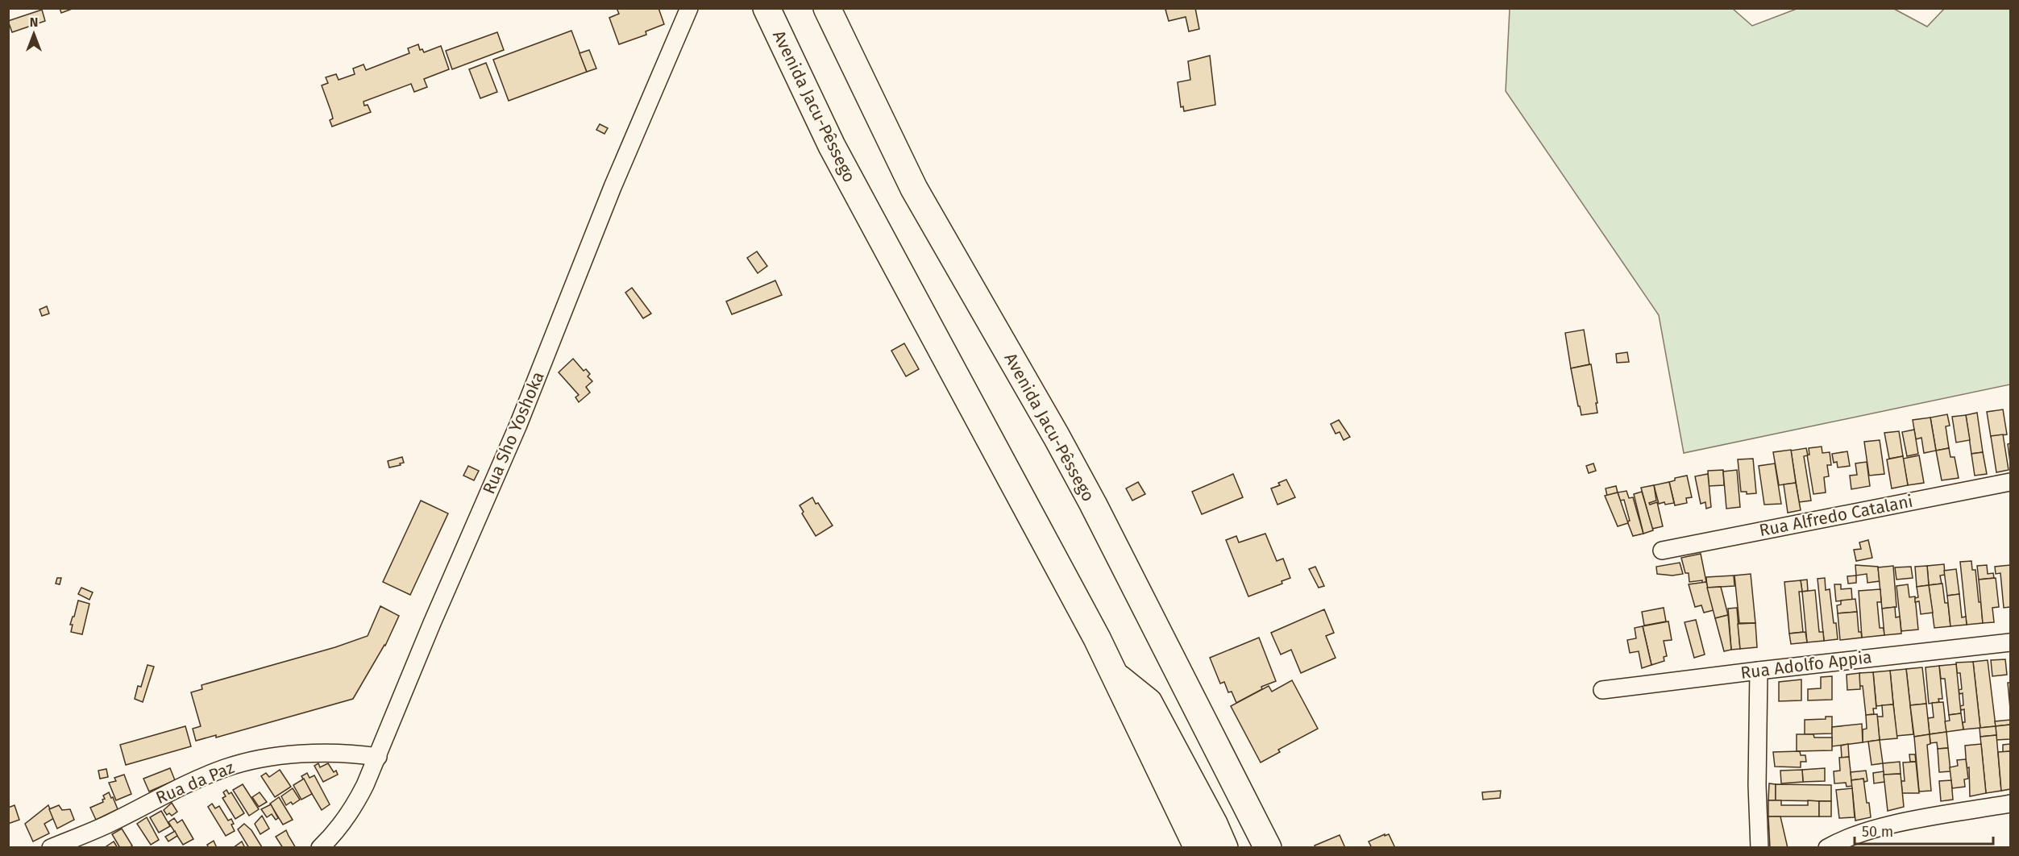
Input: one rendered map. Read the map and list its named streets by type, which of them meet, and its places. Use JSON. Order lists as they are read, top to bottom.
{
  "streets": {
    "highway": ["Avenida Jacu-Pêssego"],
    "street": [
      "Rua Sho Yoshoka",
      "Rua Alfredo Catalani",
      "Rua Adolfo Appia",
      "Rua da Paz"
    ]
  },
  "crossings": [
    ["Rua Sho Yoshoka", "Rua da Paz"]
  ],
  "scale_bar": "50 m",
  "north": "top"
}
